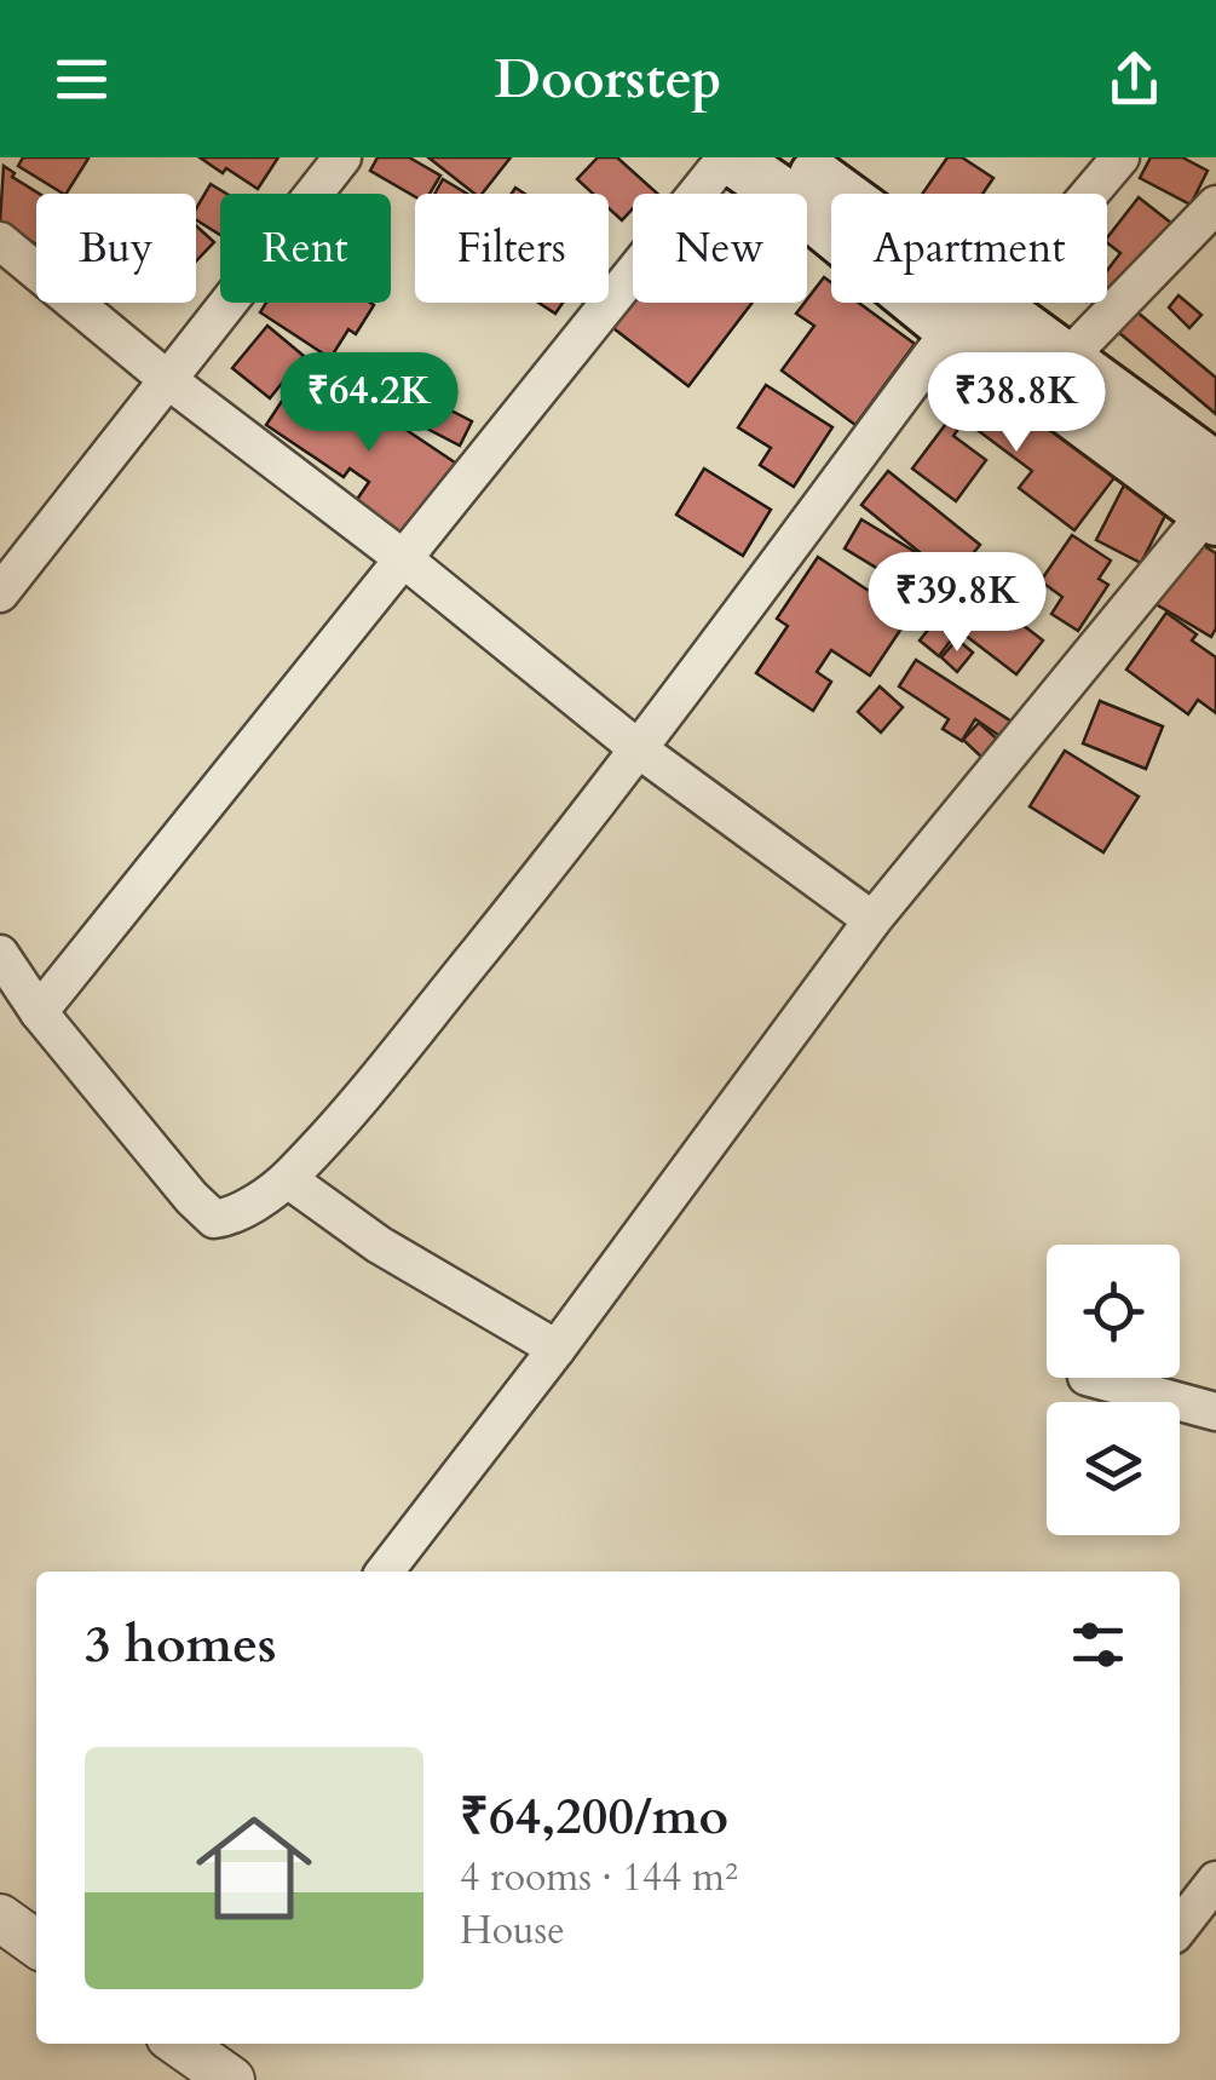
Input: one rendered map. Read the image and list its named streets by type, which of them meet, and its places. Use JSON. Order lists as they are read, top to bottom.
{
  "page": {
    "header": "Doorstep",
    "chip": [
      "Buy",
      "Rent",
      "Filters",
      "New",
      "Apartment"
    ],
    "price": ["₹64.2K", "₹38.8K", "₹39.8K"],
    "heading": "3 homes",
    "list": [
      {
        "name": "₹64,200/mo",
        "note": "4 rooms · 144 m² · House"
      }
    ]
  }
}
